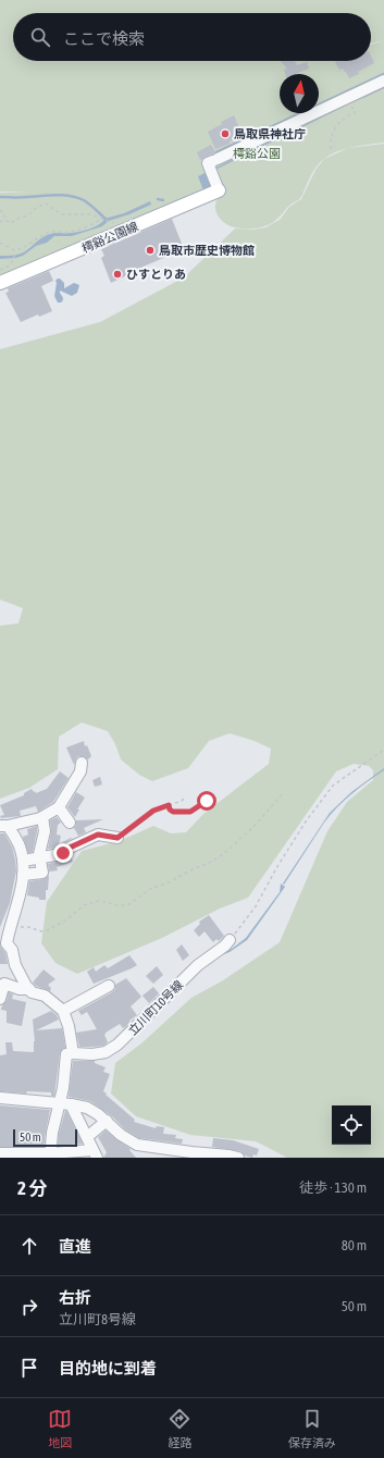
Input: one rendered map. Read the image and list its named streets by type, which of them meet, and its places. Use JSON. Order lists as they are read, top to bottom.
{
  "streets": {
    "main road": ["樗谿公園線"],
    "street": ["立川町10号線"]
  },
  "parks": ["樗谿公園"],
  "places": ["鳥取県神社庁", "鳥取市歴史博物館", "ひすとりあ"],
  "scale_bar": "50 m",
  "north": "top",
  "page": {
    "search": "ここで検索",
    "scale": "50 m",
    "heading": ["2 分", "徒歩 · 130 m"],
    "list": [
      ["直進", "80 m"],
      ["右折", "立川町8号線", "50 m"],
      "目的地に到着"
    ],
    "nav": ["地図", "経路", "保存済み"]
  }
}
